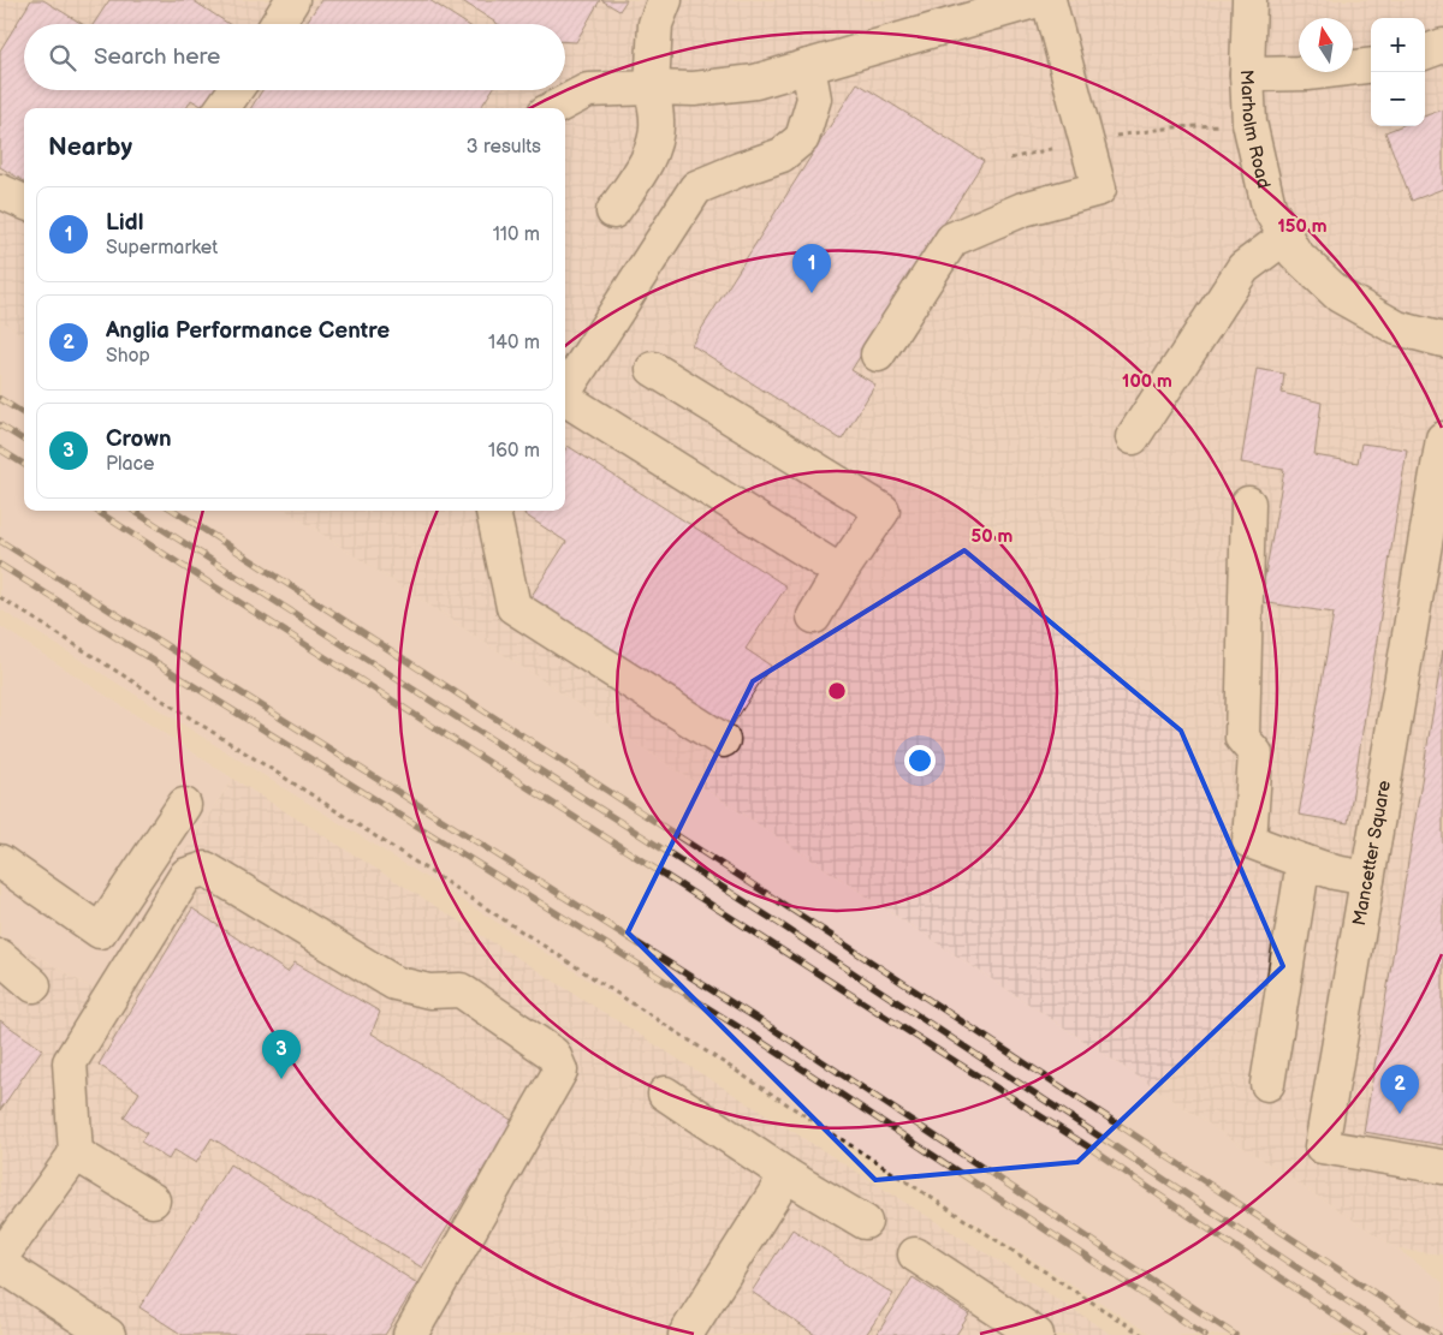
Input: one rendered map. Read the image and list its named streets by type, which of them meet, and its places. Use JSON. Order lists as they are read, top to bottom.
{
  "streets": {
    "street": ["Marholm Road", "Mancetter Square"]
  },
  "north": "top",
  "page": {
    "map_buttons": ["+", "−"],
    "search": "Search here",
    "heading": ["Nearby", "3 results"],
    "list": [
      {
        "mark": "1",
        "name": "Lidl",
        "note": "Supermarket",
        "value": "110 m"
      },
      {
        "mark": "2",
        "name": "Anglia Performance Centre",
        "note": "Shop",
        "value": "140 m"
      },
      {
        "mark": "3",
        "name": "Crown",
        "note": "Place",
        "value": "160 m"
      }
    ],
    "pins": ["1", "3", "2"]
  },
  "rings": ["150 m", "100 m", "50 m"]
}
